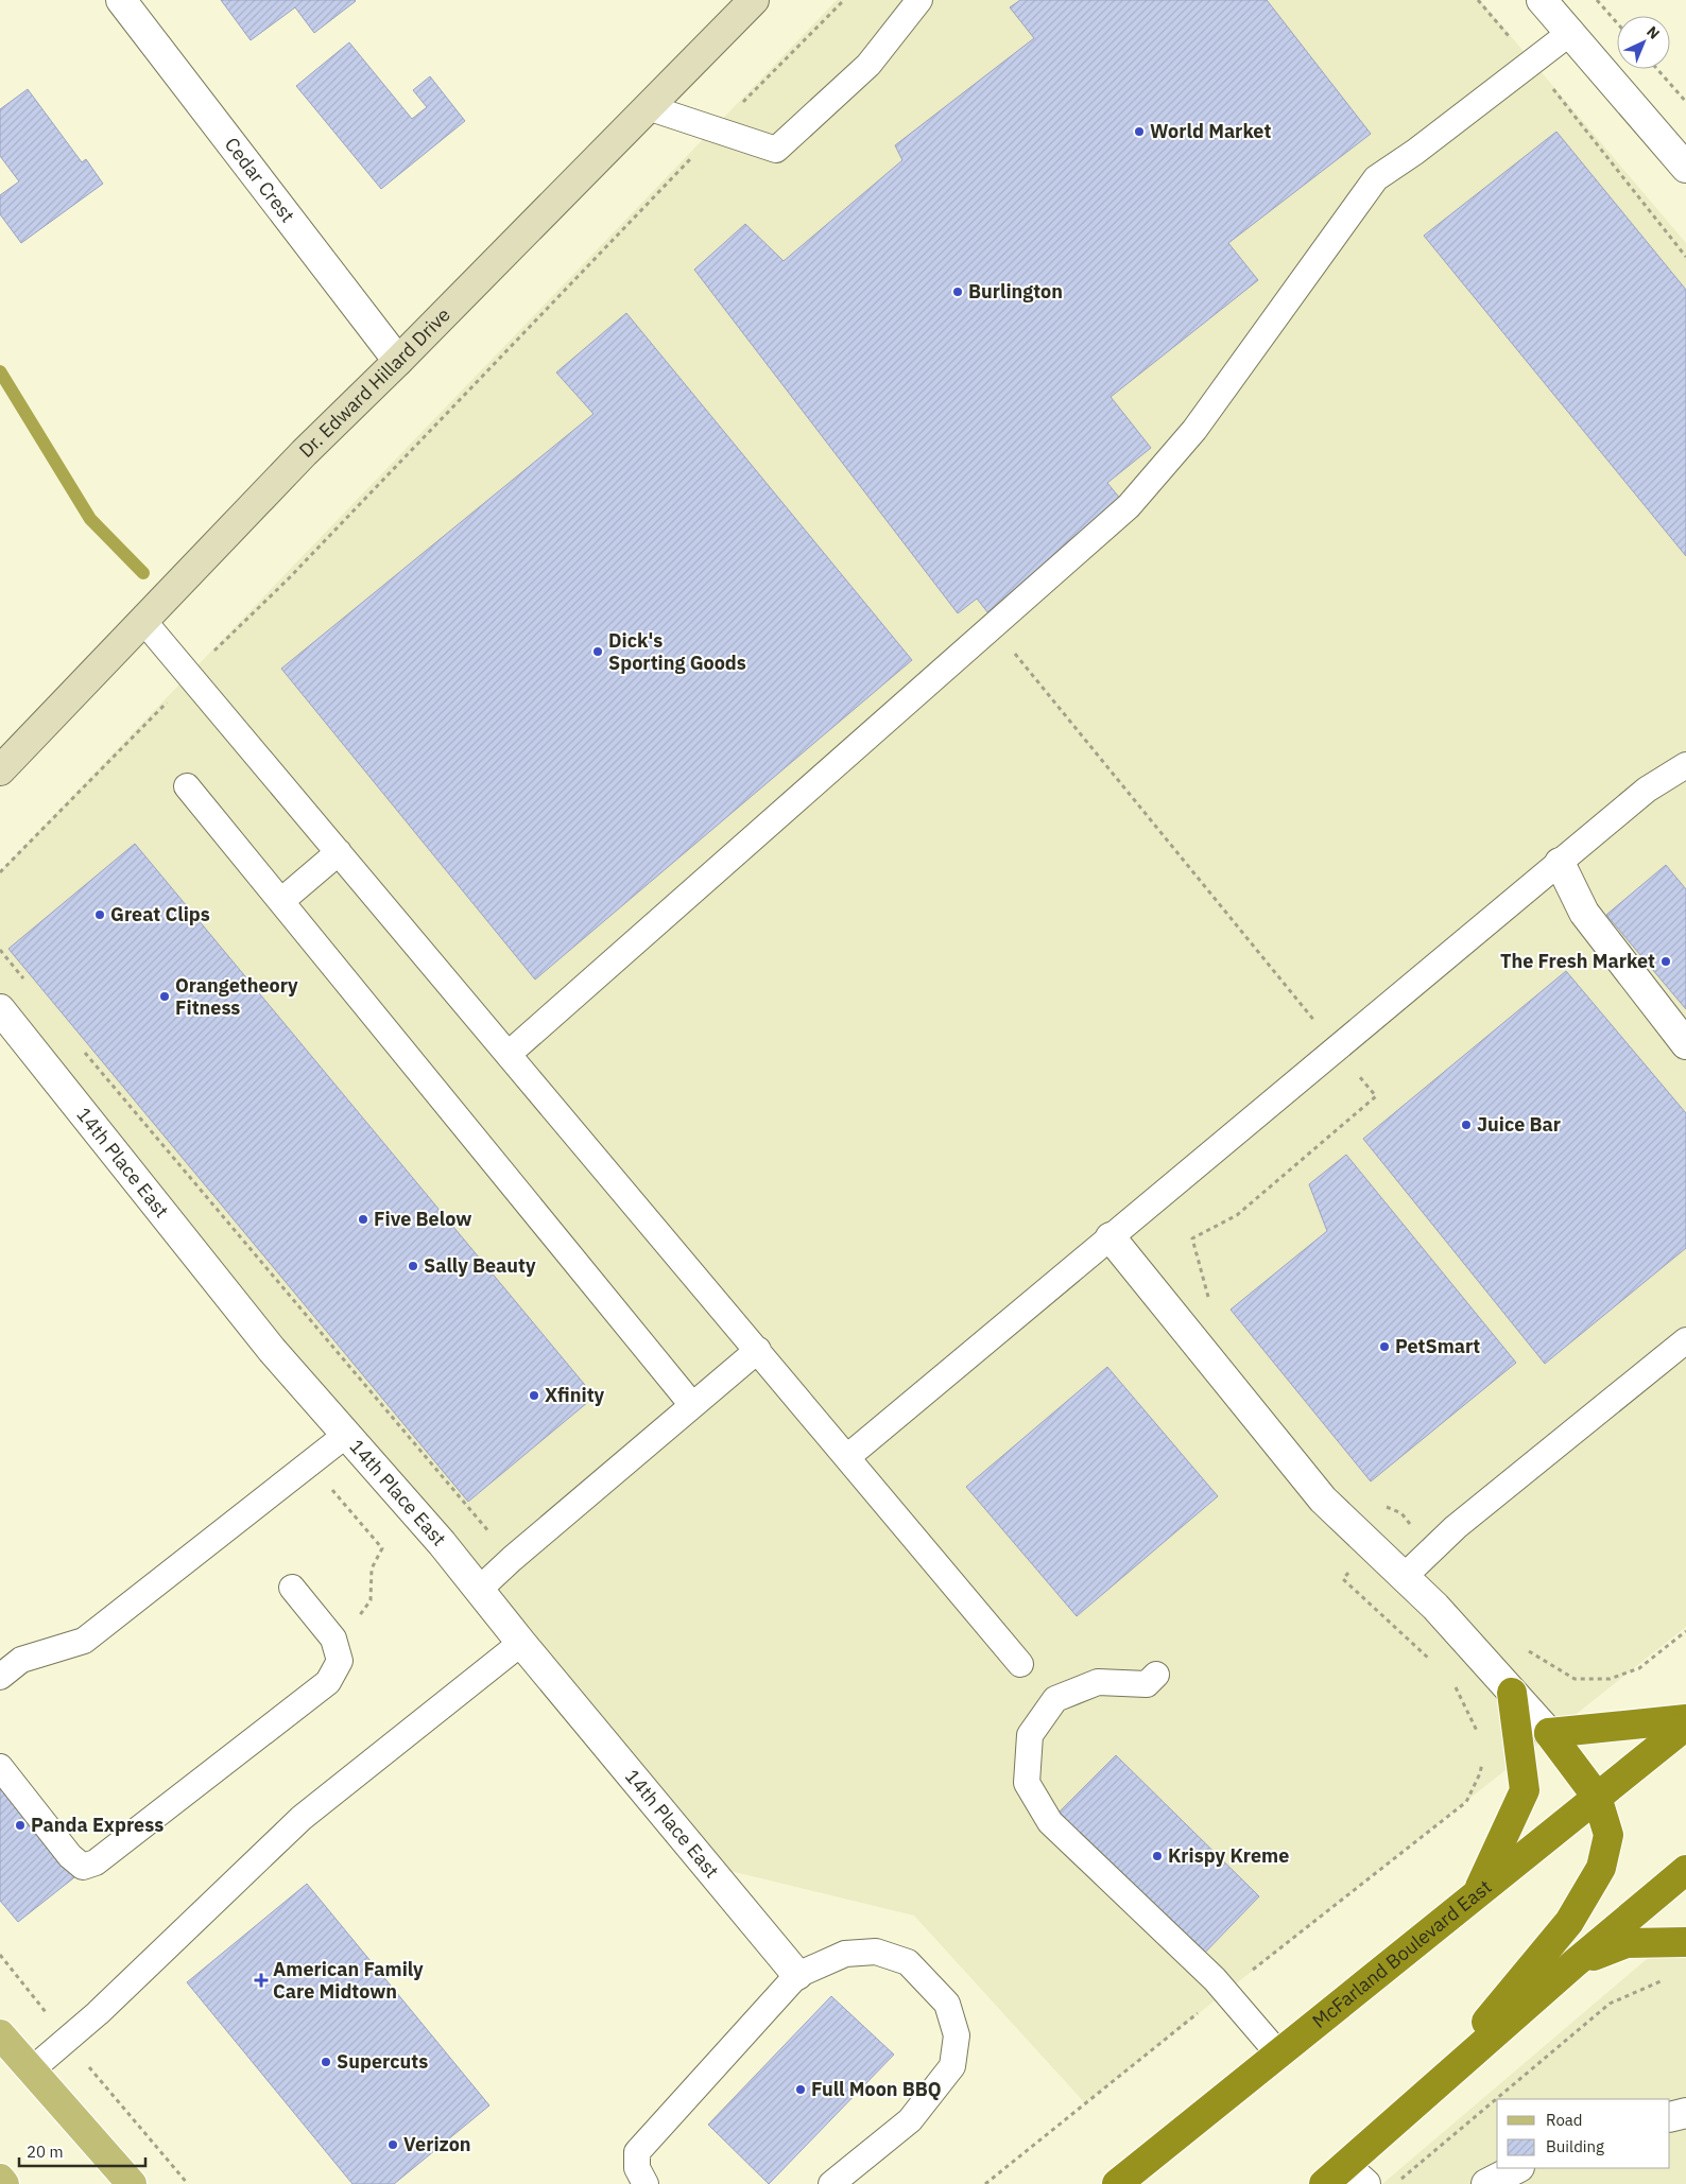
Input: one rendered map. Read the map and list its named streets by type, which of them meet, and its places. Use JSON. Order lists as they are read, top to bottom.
{
  "streets": {
    "highway": ["McFarland Boulevard East"],
    "street": ["Cedar Crest", "Dr. Edward Hillard Drive", "14th Place East"]
  },
  "crossings": [
    ["Cedar Crest", "Dr. Edward Hillard Drive"]
  ],
  "places": {
    "other": [
      "World Market",
      "Burlington",
      "Dick's Sporting Goods",
      "Great Clips",
      "The Fresh Market",
      "Orangetheory Fitness",
      "Juice Bar",
      "Five Below",
      "Sally Beauty",
      "PetSmart",
      "Xfinity",
      "Panda Express",
      "Krispy Kreme",
      "Supercuts",
      "Full Moon BBQ",
      "Verizon"
    ],
    "health": ["American Family Care Midtown"]
  },
  "legend": ["Road", "Building"],
  "scale_bar": "20 m",
  "north": "top right"
}
